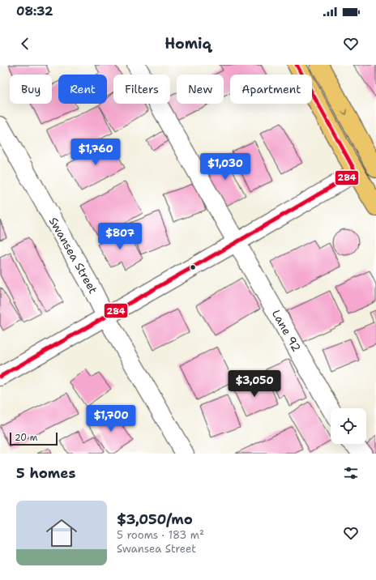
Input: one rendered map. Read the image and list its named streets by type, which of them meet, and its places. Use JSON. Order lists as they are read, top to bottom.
{
  "streets": {
    "street": ["Swansea Street", "Lane 92"]
  },
  "lines": ["transit line 284"],
  "scale_bar": "20 m",
  "page": {
    "status": "08:32",
    "header": "Homiq",
    "chip": [
      "Buy",
      "Rent",
      "Filters",
      "New",
      "Apartment"
    ],
    "price": [
      "$1,760",
      "$1,030",
      "$807",
      "$3,050",
      "$1,700"
    ],
    "scale": "20 m",
    "heading": "5 homes",
    "list": [
      {
        "name": "$3,050/mo",
        "note": "5 rooms · 183 m² · Swansea Street"
      }
    ]
  }
}
